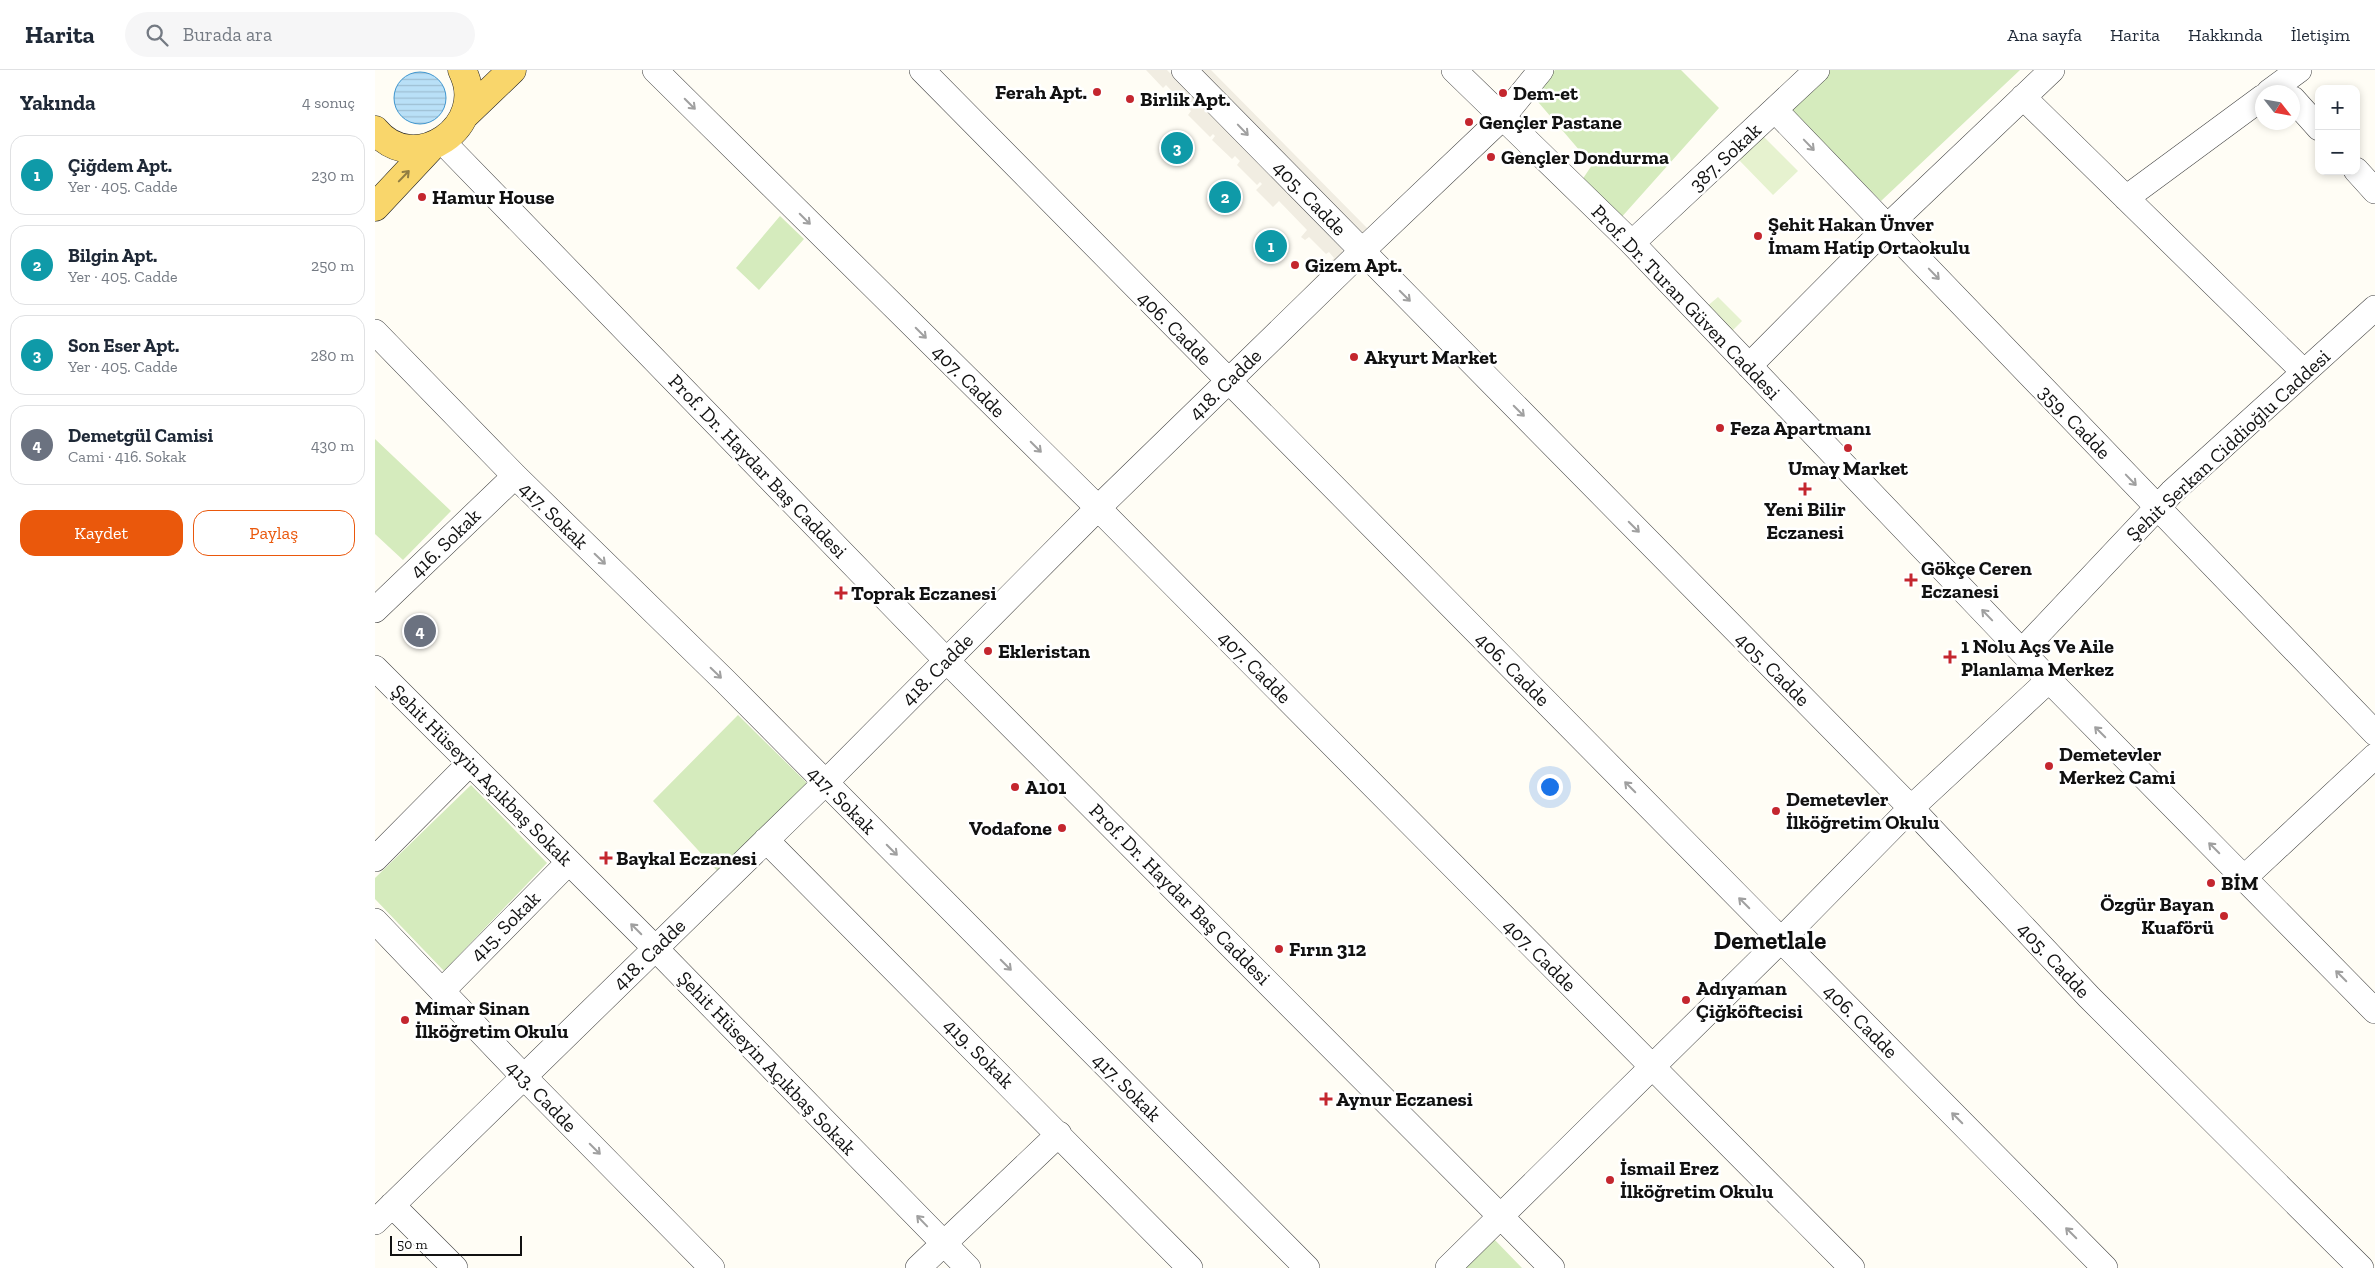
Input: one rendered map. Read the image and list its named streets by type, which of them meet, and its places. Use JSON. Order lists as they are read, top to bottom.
{
  "streets": {
    "street": [
      "387. Sokak",
      "405. Cadde",
      "Prof. Dr. Turan Güven Caddesi",
      "406. Cadde",
      "407. Cadde",
      "418. Cadde",
      "359. Cadde",
      "Şehit Serkan Ciddioğlu Caddesi",
      "Prof. Dr. Haydar Baş Caddesi",
      "417. Sokak",
      "416. Sokak",
      "Şehit Hüseyin Açıkbaş Sokak",
      "415. Sokak",
      "419. Sokak",
      "413. Cadde"
    ]
  },
  "crossings": [
    ["387. Sokak", "Prof. Dr. Turan Güven Caddesi"],
    ["387. Sokak", "359. Cadde"],
    ["405. Cadde", "418. Cadde"],
    ["Prof. Dr. Turan Güven Caddesi", "418. Cadde"],
    ["Prof. Dr. Turan Güven Caddesi", "Şehit Serkan Ciddioğlu Caddesi"],
    ["406. Cadde", "418. Cadde"],
    ["407. Cadde", "418. Cadde"],
    ["418. Cadde", "Prof. Dr. Haydar Baş Caddesi"],
    ["418. Cadde", "417. Sokak"],
    ["418. Cadde", "Şehit Hüseyin Açıkbaş Sokak"],
    ["418. Cadde", "419. Sokak"],
    ["418. Cadde", "413. Cadde"],
    ["359. Cadde", "Şehit Serkan Ciddioğlu Caddesi"],
    ["417. Sokak", "416. Sokak"],
    ["Şehit Hüseyin Açıkbaş Sokak", "415. Sokak"],
    ["415. Sokak", "413. Cadde"]
  ],
  "one_way": [
    "405. Cadde",
    "Prof. Dr. Turan Güven Caddesi",
    "406. Cadde",
    "407. Cadde",
    "417. Sokak",
    "Şehit Hüseyin Açıkbaş Sokak"
  ],
  "districts": ["Demetlale"],
  "places": {
    "other": [
      "Ferah Apt.",
      "Dem-et",
      "Birlik Apt.",
      "Gençler Pastane",
      "Gençler Dondurma",
      "Hamur House",
      "Şehit Hakan Ünver İmam Hatip Ortaokulu",
      "Gizem Apt.",
      "Akyurt Market",
      "Feza Apartmanı",
      "Umay Market",
      "Ekleristan",
      "Demetevler Merkez Cami",
      "A101",
      "Demetevler İlköğretim Okulu",
      "Vodafone",
      "BİM",
      "Özgür Bayan Kuaförü",
      "Fırın 312",
      "Adıyaman Çiğköftecisi",
      "Mimar Sinan İlköğretim Okulu",
      "İsmail Erez İlköğretim Okulu"
    ],
    "health": [
      "Yeni Bilir Eczanesi",
      "Gökçe Ceren Eczanesi",
      "Toprak Eczanesi",
      "1 Nolu Açs Ve Aile Planlama Merkez",
      "Baykal Eczanesi",
      "Aynur Eczanesi"
    ]
  },
  "scale_bar": "50 m",
  "north": "bottom right",
  "page": {
    "header": "Harita",
    "search": "Burada ara",
    "nav": [
      "Ana sayfa",
      "Harita",
      "Hakkında",
      "İletişim"
    ],
    "heading": ["Yakında", "4 sonuç"],
    "map_buttons": ["+", "−"],
    "pins": [
      "3",
      "2",
      "1",
      "4"
    ],
    "list": [
      {
        "mark": "1",
        "name": "Çiğdem Apt.",
        "note": "Yer · 405. Cadde",
        "value": "230 m"
      },
      {
        "mark": "2",
        "name": "Bilgin Apt.",
        "note": "Yer · 405. Cadde",
        "value": "250 m"
      },
      {
        "mark": "3",
        "name": "Son Eser Apt.",
        "note": "Yer · 405. Cadde",
        "value": "280 m"
      },
      {
        "mark": "4",
        "name": "Demetgül Camisi",
        "note": "Cami · 416. Sokak",
        "value": "430 m"
      }
    ],
    "buttons": ["Kaydet", "Paylaş"],
    "scale": "50 m"
  }
}
